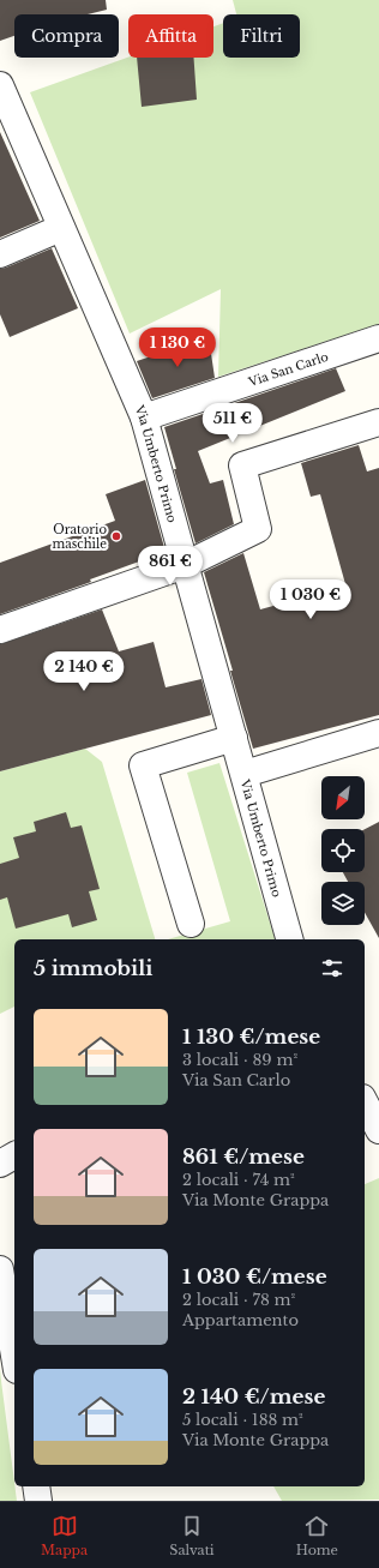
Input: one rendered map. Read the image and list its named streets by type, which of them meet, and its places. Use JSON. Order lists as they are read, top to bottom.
{
  "streets": {
    "street": ["Via San Carlo", "Via Umberto Primo"]
  },
  "crossings": [
    ["Via San Carlo", "Via Umberto Primo"]
  ],
  "places": ["Oratorio maschile"],
  "north": "bottom left",
  "page": {
    "chip": ["Compra", "Affitta", "Filtri"],
    "price": [
      "1 130 €",
      "511 €",
      "861 €",
      "1 030 €",
      "2 140 €"
    ],
    "heading": "5 immobili",
    "list": [
      {
        "name": "1 130 €/mese",
        "note": "3 locali · 89 m² · Via San Carlo"
      },
      {
        "name": "861 €/mese",
        "note": "2 locali · 74 m² · Via Monte Grappa"
      },
      {
        "name": "1 030 €/mese",
        "note": "2 locali · 78 m² · Appartamento"
      },
      {
        "name": "2 140 €/mese",
        "note": "5 locali · 188 m² · Via Monte Grappa"
      }
    ],
    "tabs": ["Mappa", "Salvati", "Home"]
  }
}
